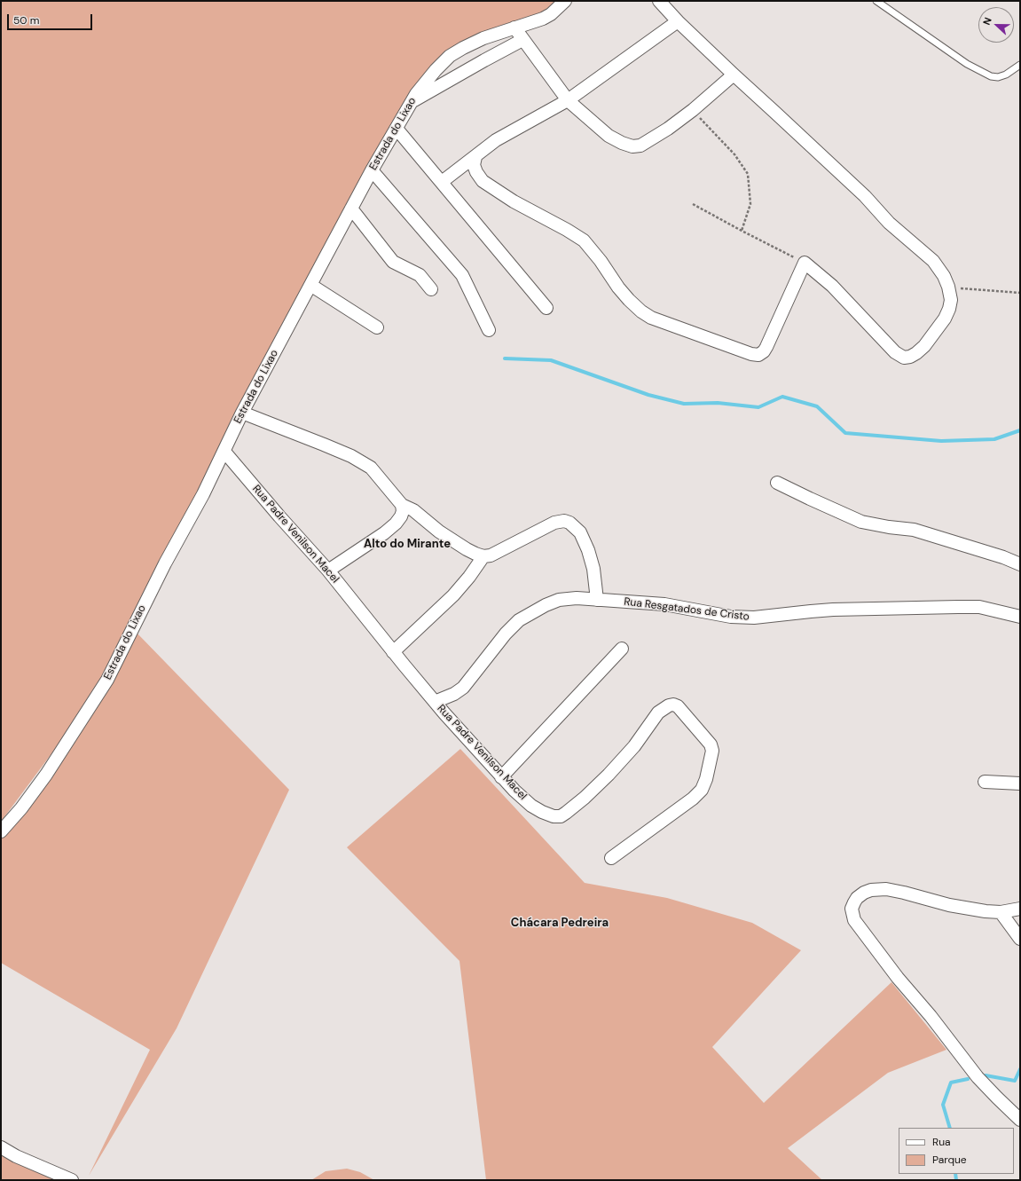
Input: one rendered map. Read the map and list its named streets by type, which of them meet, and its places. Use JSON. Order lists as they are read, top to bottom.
{
  "streets": {
    "street": ["Estrada do Lixao", "Rua Padre Venilson Macel", "Rua Resgatados de Cristo"]
  },
  "crossings": [
    ["Estrada do Lixao", "Rua Padre Venilson Macel"],
    ["Rua Padre Venilson Macel", "Rua Resgatados de Cristo"]
  ],
  "districts": ["Alto do Mirante", "Chácara Pedreira"],
  "legend": ["Rua", "Parque"],
  "scale_bar": "50 m",
  "north": "left"
}
